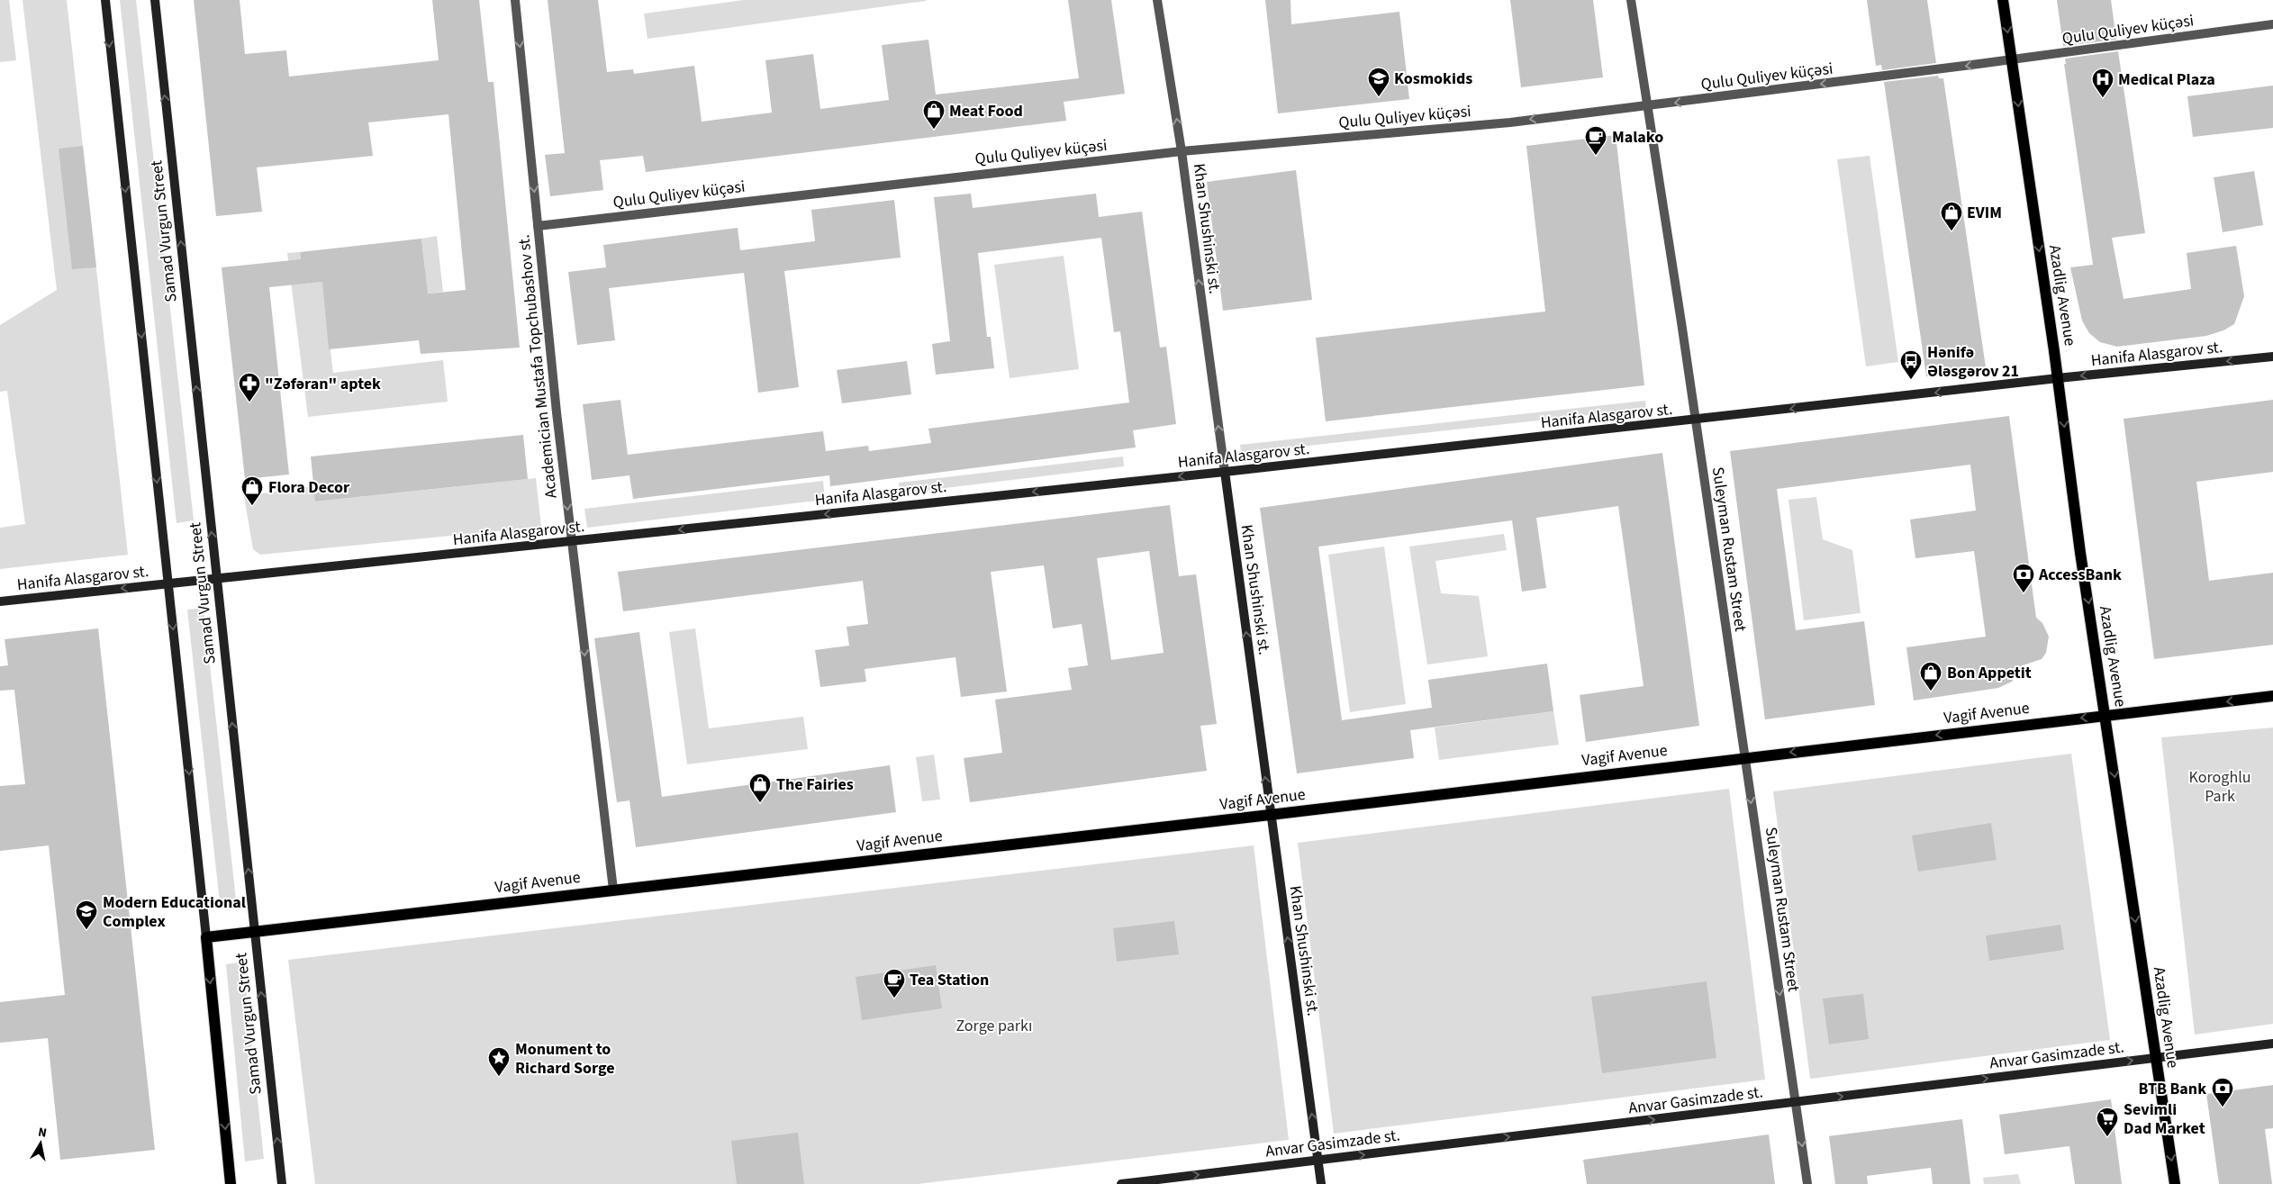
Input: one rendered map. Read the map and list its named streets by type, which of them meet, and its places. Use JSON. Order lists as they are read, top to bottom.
{
  "streets": {
    "main road": [
      "Khan Shushinski st.",
      "Samad Vurgun Street",
      "Azadlig Avenue",
      "Hanifa Alasgarov st.",
      "Vagif Avenue",
      "Anvar Gasimzade st."
    ],
    "street": ["Qulu Quliyev küçəsi", "Academician Mustafa Topchubashov st.", "Suleyman Rustam Street"]
  },
  "crossings": [
    ["Qulu Quliyev küçəsi", "Khan Shushinski st."],
    ["Qulu Quliyev küçəsi", "Azadlig Avenue"],
    ["Qulu Quliyev küçəsi", "Academician Mustafa Topchubashov st."],
    ["Qulu Quliyev küçəsi", "Suleyman Rustam Street"],
    ["Khan Shushinski st.", "Hanifa Alasgarov st."],
    ["Khan Shushinski st.", "Vagif Avenue"],
    ["Khan Shushinski st.", "Anvar Gasimzade st."],
    ["Samad Vurgun Street", "Hanifa Alasgarov st."],
    ["Samad Vurgun Street", "Vagif Avenue"],
    ["Azadlig Avenue", "Hanifa Alasgarov st."],
    ["Azadlig Avenue", "Vagif Avenue"],
    ["Azadlig Avenue", "Anvar Gasimzade st."],
    ["Hanifa Alasgarov st.", "Academician Mustafa Topchubashov st."],
    ["Hanifa Alasgarov st.", "Suleyman Rustam Street"],
    ["Academician Mustafa Topchubashov st.", "Vagif Avenue"],
    ["Suleyman Rustam Street", "Vagif Avenue"],
    ["Suleyman Rustam Street", "Anvar Gasimzade st."]
  ],
  "one_way": [
    "Qulu Quliyev küçəsi",
    "Khan Shushinski st.",
    "Azadlig Avenue",
    "Hanifa Alasgarov st.",
    "Academician Mustafa Topchubashov st.",
    "Suleyman Rustam Street",
    "Anvar Gasimzade st."
  ],
  "parks": ["Koroghlu Park", "Zorge parkı"],
  "places": {
    "school or university": ["Kosmokids", "Modern Educational Complex"],
    "hospital": ["Medical Plaza"],
    "shop": [
      "Meat Food",
      "EVIM",
      "Flora Decor",
      "Bon Appetit",
      "The Fairies"
    ],
    "cafe": ["Malako", "Tea Station"],
    "bus stop": ["Hənifə Ələsgərov 21"],
    "pharmacy": ["\"Zəfəran\" aptek"],
    "bank": ["AccessBank", "BTB Bank"],
    "place": ["Monument to Richard Sorge"],
    "supermarket": ["Sevimli Dad Market"]
  },
  "north": "top"
}
